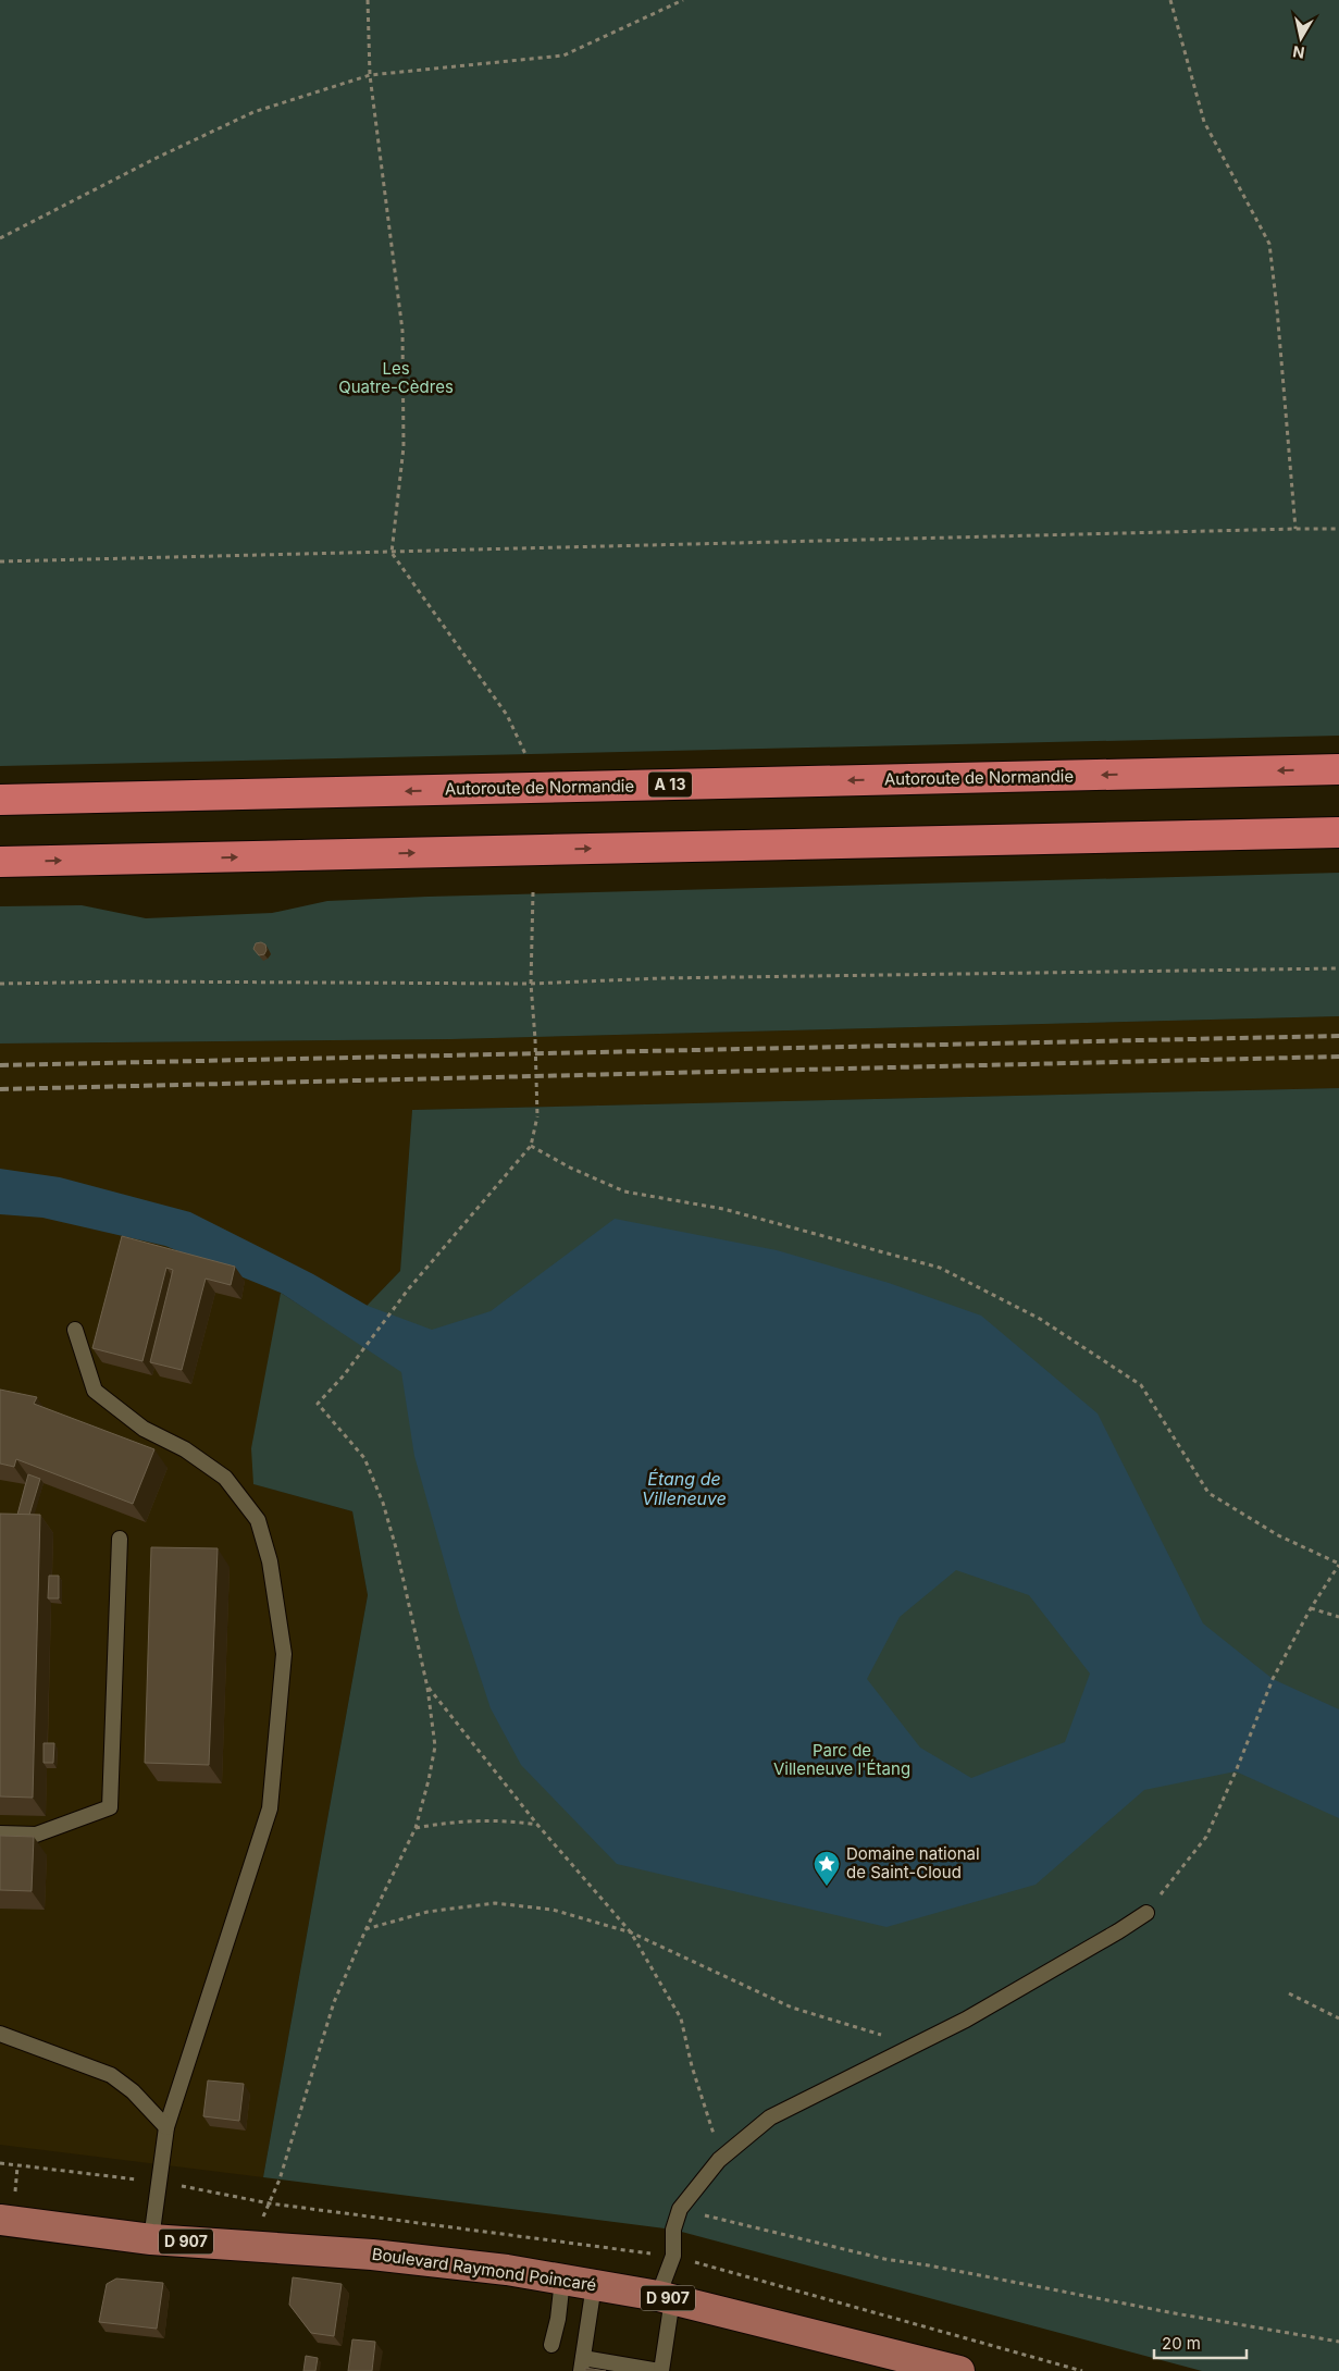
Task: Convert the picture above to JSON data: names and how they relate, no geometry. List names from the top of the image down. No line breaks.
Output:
{"streets":{"highway":["Autoroute de Normandie","A 13"],"main road":["D 907","Boulevard Raymond Poincaré"]},"water":["Étang de Villeneuve"],"parks":["Les Quatre-Cèdres","Parc de Villeneuve l'Étang"],"places":{"place":["Domaine national de Saint-Cloud"]},"scale_bar":"20 m","north":"bottom"}
